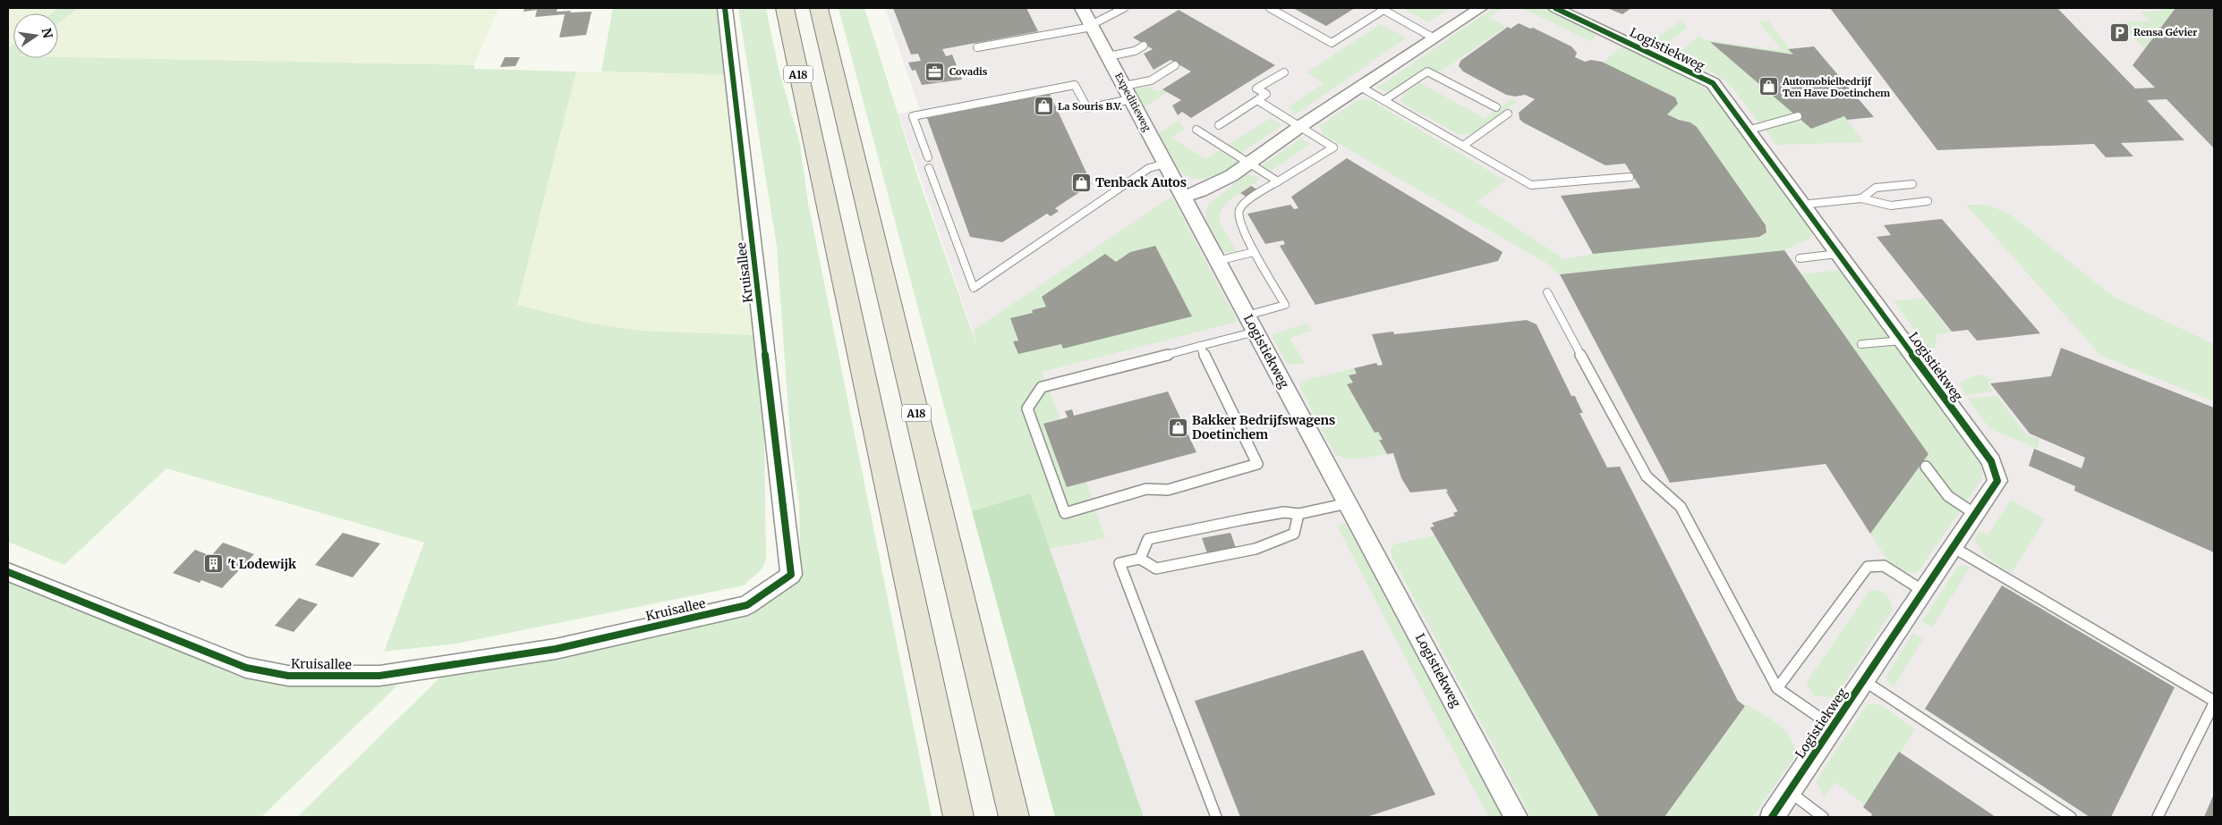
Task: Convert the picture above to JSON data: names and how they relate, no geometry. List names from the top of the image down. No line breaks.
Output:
{"streets":{"highway":["A18"],"street":["Logistiekweg","Expeditieweg","Kruisallee"]},"crossings":[["Logistiekweg","Expeditieweg"]],"places":{"parking":["Rensa Gévier"],"office":["Covadis"],"shop":["Automobielbedrijf Ten Have Doetinchem","La Souris B.V.","Tenback Autos","Bakker Bedrijfswagens Doetinchem"],"building":["'t Lodewijk"]},"north":"right"}
